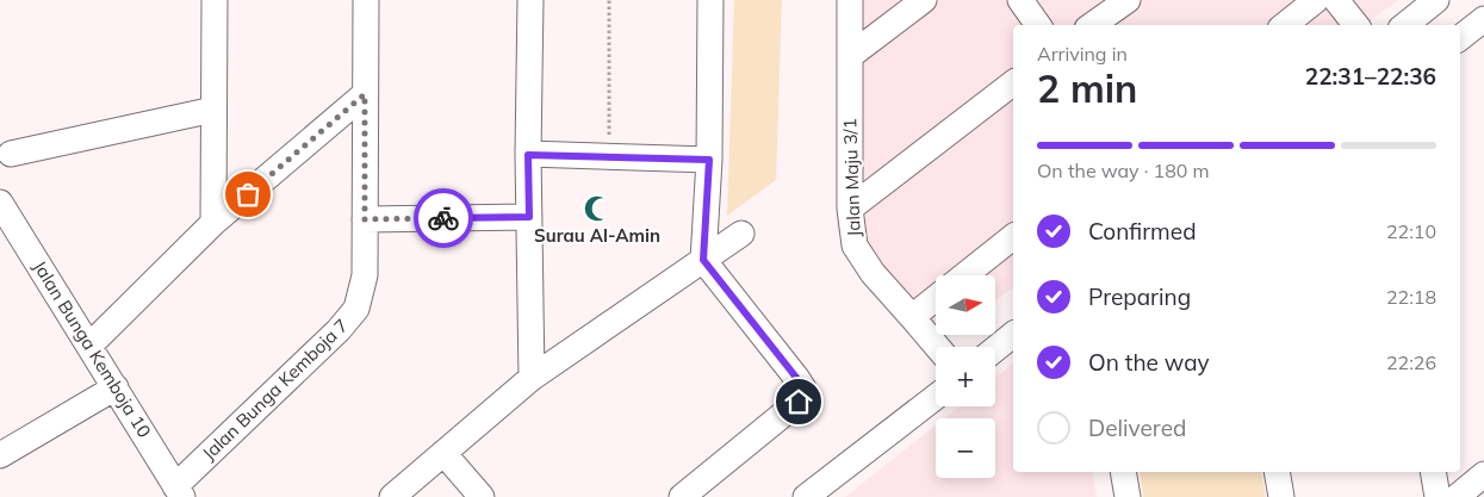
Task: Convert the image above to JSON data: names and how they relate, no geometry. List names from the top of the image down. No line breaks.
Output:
{"streets":{"street":["Jalan Maju 3/1","Jalan Bunga Kemboja 10","Jalan Bunga Kemboja 7"]},"crossings":[["Jalan Bunga Kemboja 10","Jalan Bunga Kemboja 7"]],"places":{"mosque":["Surau Al-Amin"]},"north":"right","page":{"heading":["2 min","Arriving in","22:31–22:36"],"bar":"On the way · 180 m","list":[["Confirmed","22:10"],["Preparing","22:18"],["On the way","22:26"],"Delivered"],"map_buttons":["+","−"]}}
